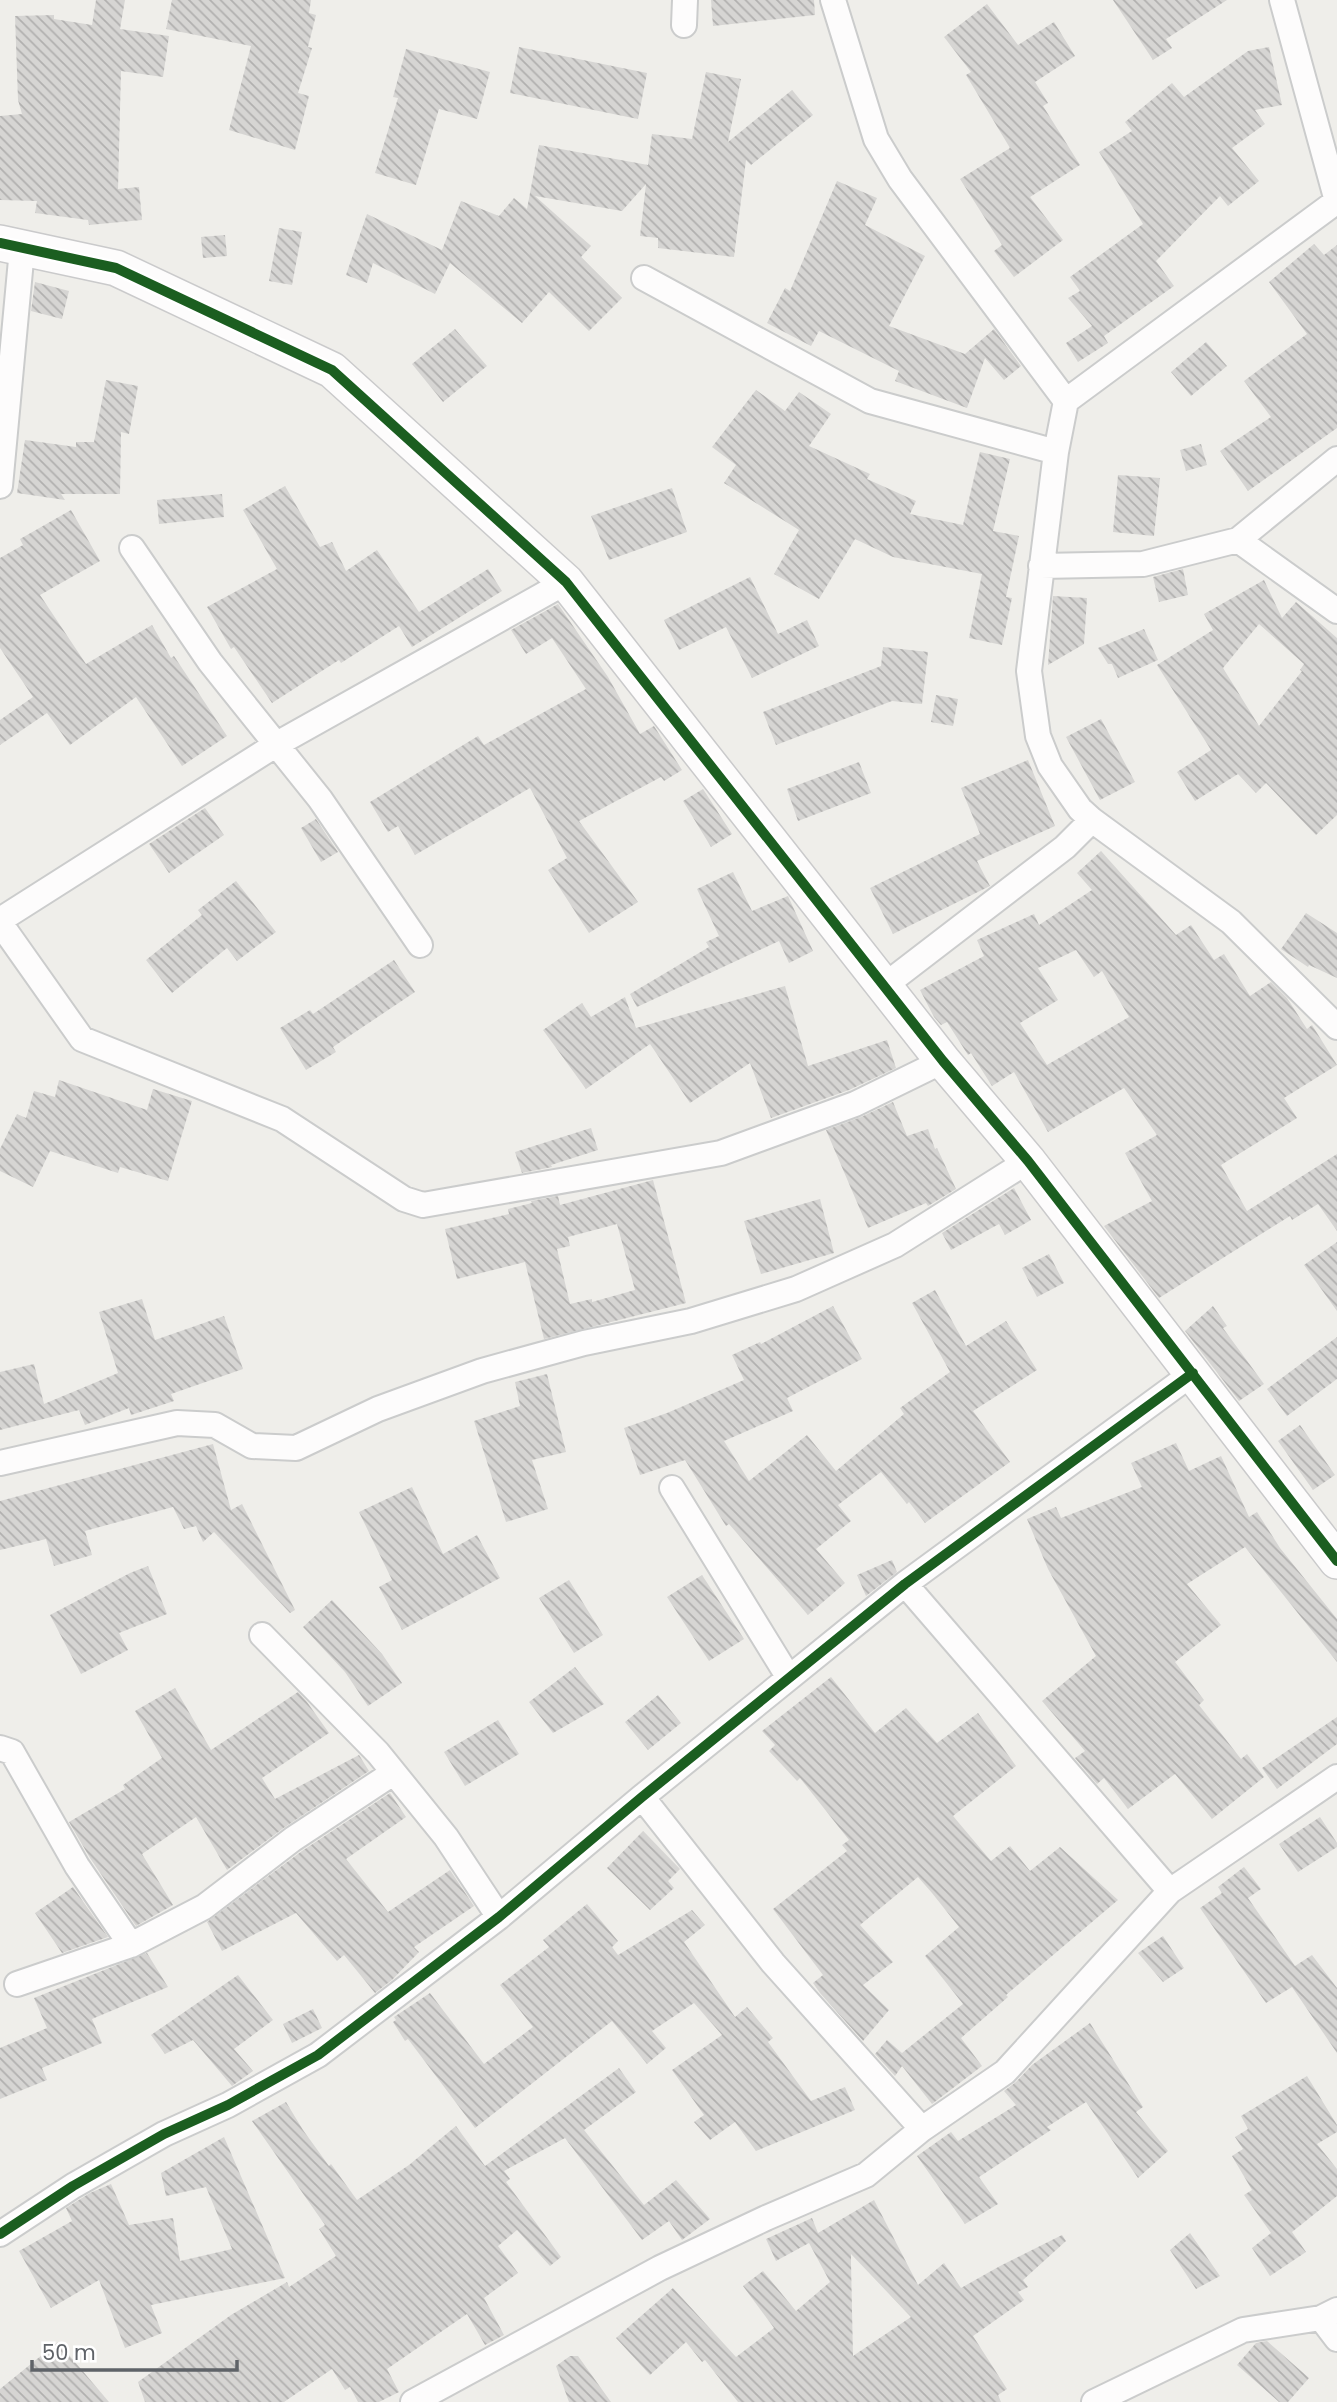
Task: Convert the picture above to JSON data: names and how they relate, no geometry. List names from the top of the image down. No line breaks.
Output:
{"scale_bar":"50 m"}
